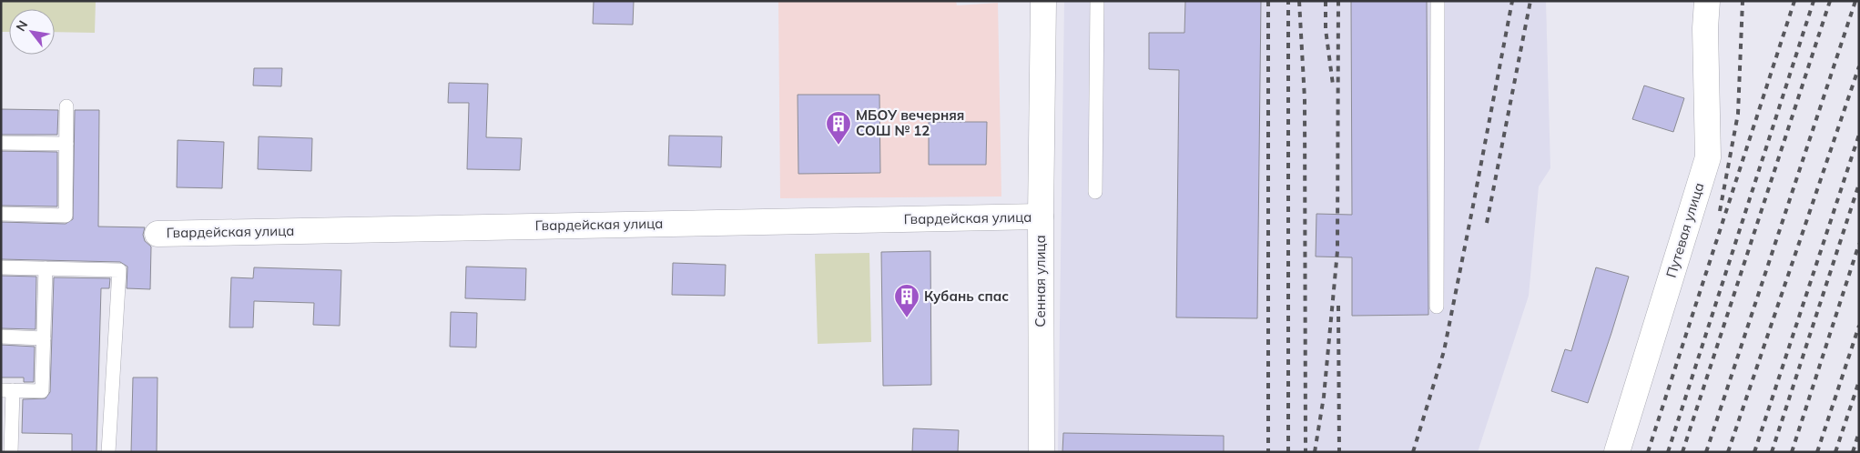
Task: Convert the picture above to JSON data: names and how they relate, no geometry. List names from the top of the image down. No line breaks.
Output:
{"streets":{"street":["Гвардейская улица","Путевая улица","Сенная улица"]},"crossings":[["Гвардейская улица","Сенная улица"]],"places":{"building":["МБОУ вечерняя СОШ № 12","Кубань спас"]},"north":"top left"}
